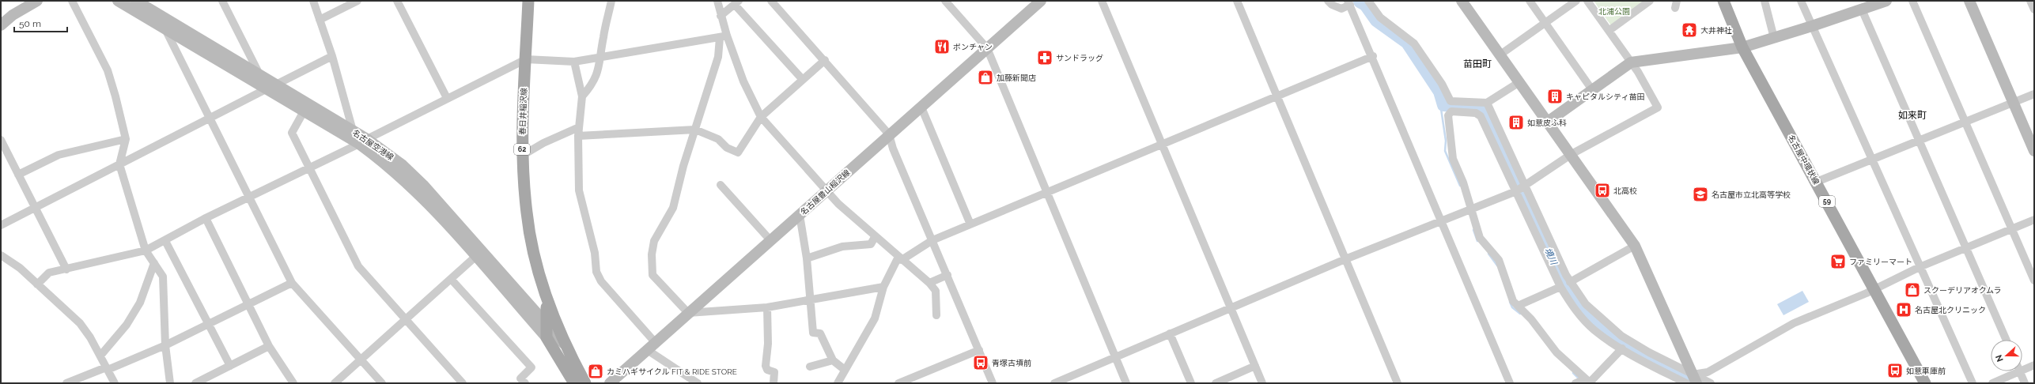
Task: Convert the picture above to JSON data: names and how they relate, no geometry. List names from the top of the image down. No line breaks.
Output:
{"streets":{"main road":["春日井稲沢線","名古屋空港線","62","名古屋中環状線","名古屋豊山稲沢線","59"]},"crossings":[["春日井稲沢線","名古屋空港線"]],"districts":["苗田町","如来町"],"water":["境川"],"parks":["北浦公園"],"places":{"temple":["大井神社"],"restaurant":["ポンチャン"],"pharmacy":["サンドラッグ"],"shop":["加藤新聞店","スクーデリアオクムラ","カミハギサイクル FIT & RIDE STORE"],"building":["キャピタルシティ苗田","如意皮ふ科"],"bus stop":["北高校","青塚古墳前","如意車庫前"],"school or university":["名古屋市立北高等学校"],"supermarket":["ファミリーマート"],"hospital":["名古屋北クリニック"]},"scale_bar":"50 m","north":"left"}
